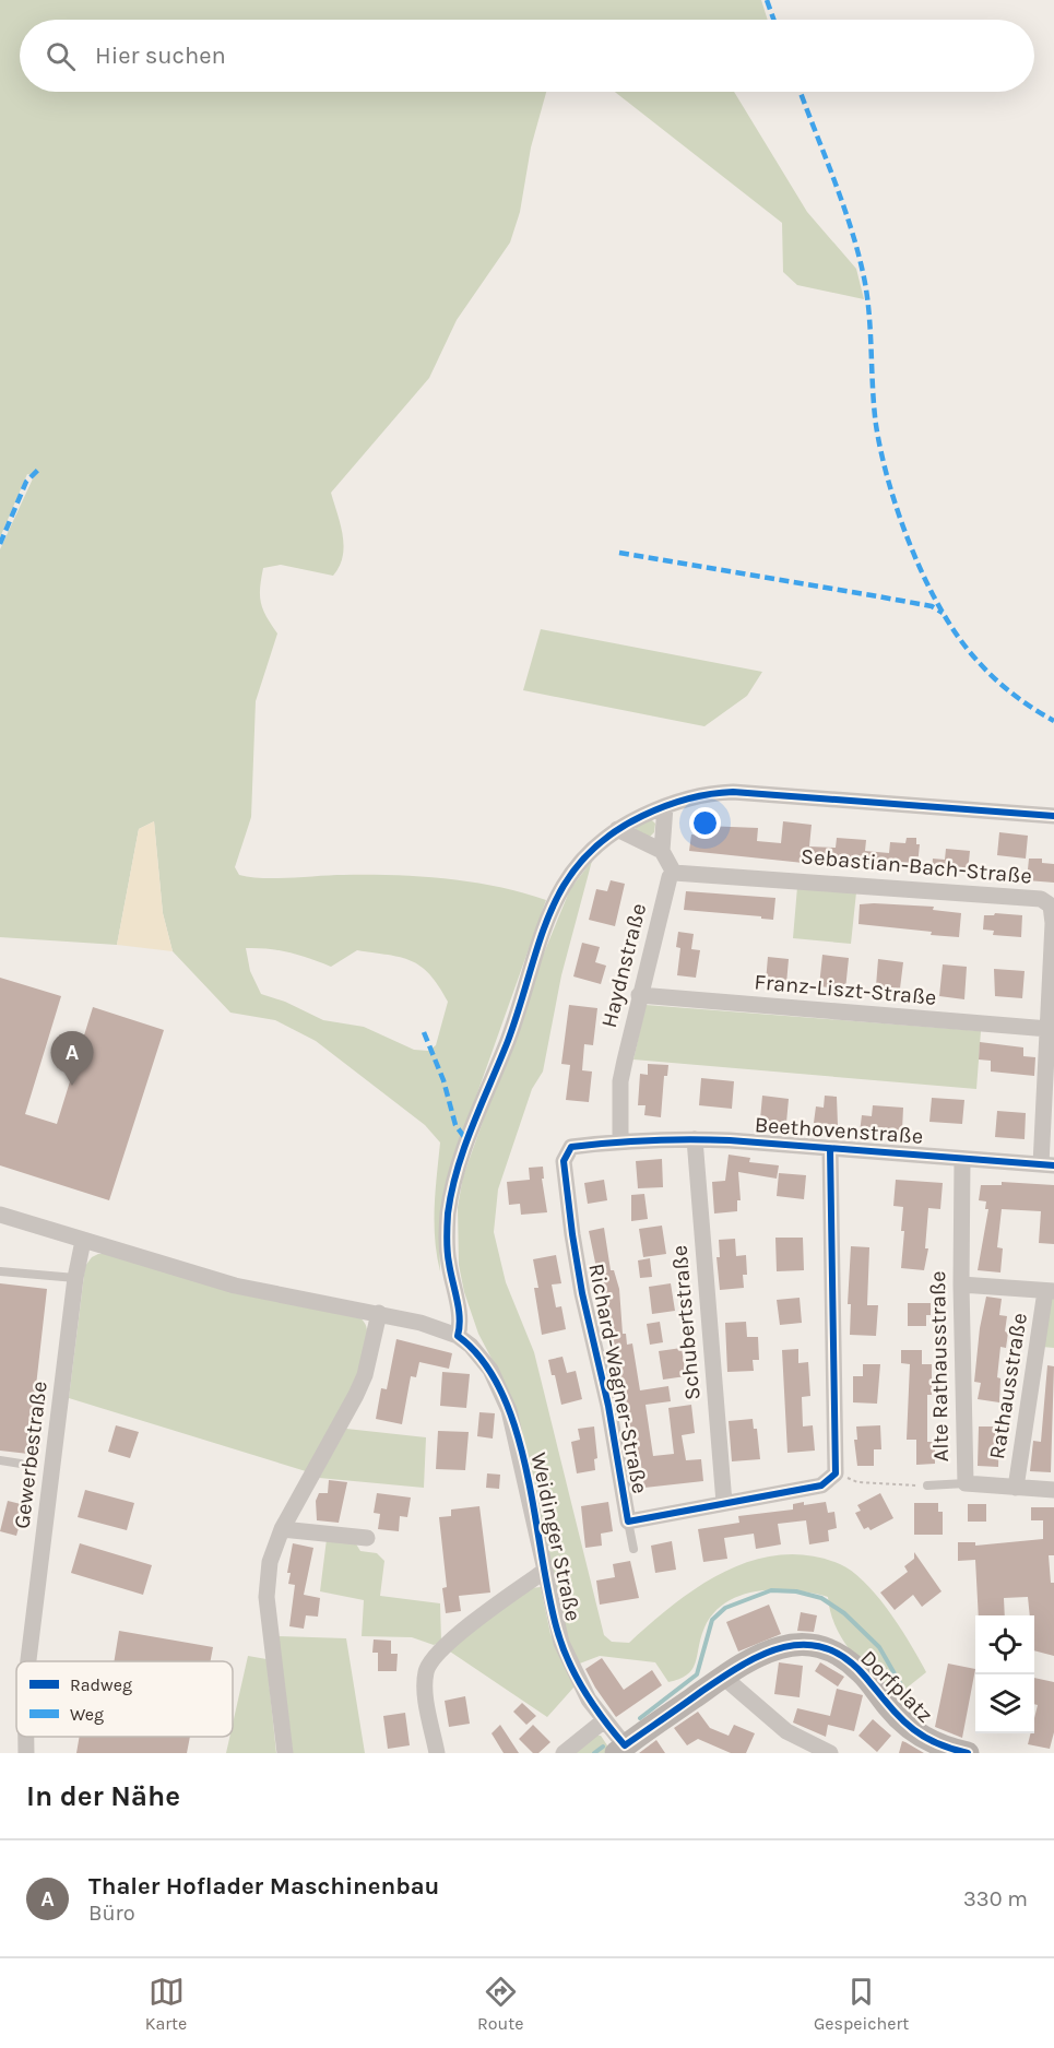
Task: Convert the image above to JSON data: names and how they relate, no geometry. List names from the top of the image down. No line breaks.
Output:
{"streets":{"street":["Sebastian-Bach-Straße","Haydnstraße","Franz-Liszt-Straße","Beethovenstraße","Schubertstraße","Alte Rathausstraße","Richard-Wagner-Straße","Rathausstraße","Gewerbestraße","Weidinger Straße","Dorfplatz"]},"crossings":[["Sebastian-Bach-Straße","Haydnstraße"],["Sebastian-Bach-Straße","Franz-Liszt-Straße"],["Sebastian-Bach-Straße","Beethovenstraße"],["Haydnstraße","Franz-Liszt-Straße"],["Haydnstraße","Beethovenstraße"],["Haydnstraße","Richard-Wagner-Straße"],["Beethovenstraße","Schubertstraße"],["Beethovenstraße","Alte Rathausstraße"],["Beethovenstraße","Richard-Wagner-Straße"],["Schubertstraße","Richard-Wagner-Straße"],["Alte Rathausstraße","Rathausstraße"],["Gewerbestraße","Weidinger Straße"],["Weidinger Straße","Dorfplatz"]],"legend":["Radweg","Weg"],"page":{"search":"Hier suchen","pins":"A","heading":"In der Nähe","list":[{"mark":"A","name":"Thaler Hoflader Maschinenbau","note":"Büro","value":"330 m"}],"nav":["Karte","Route","Gespeichert"]}}
